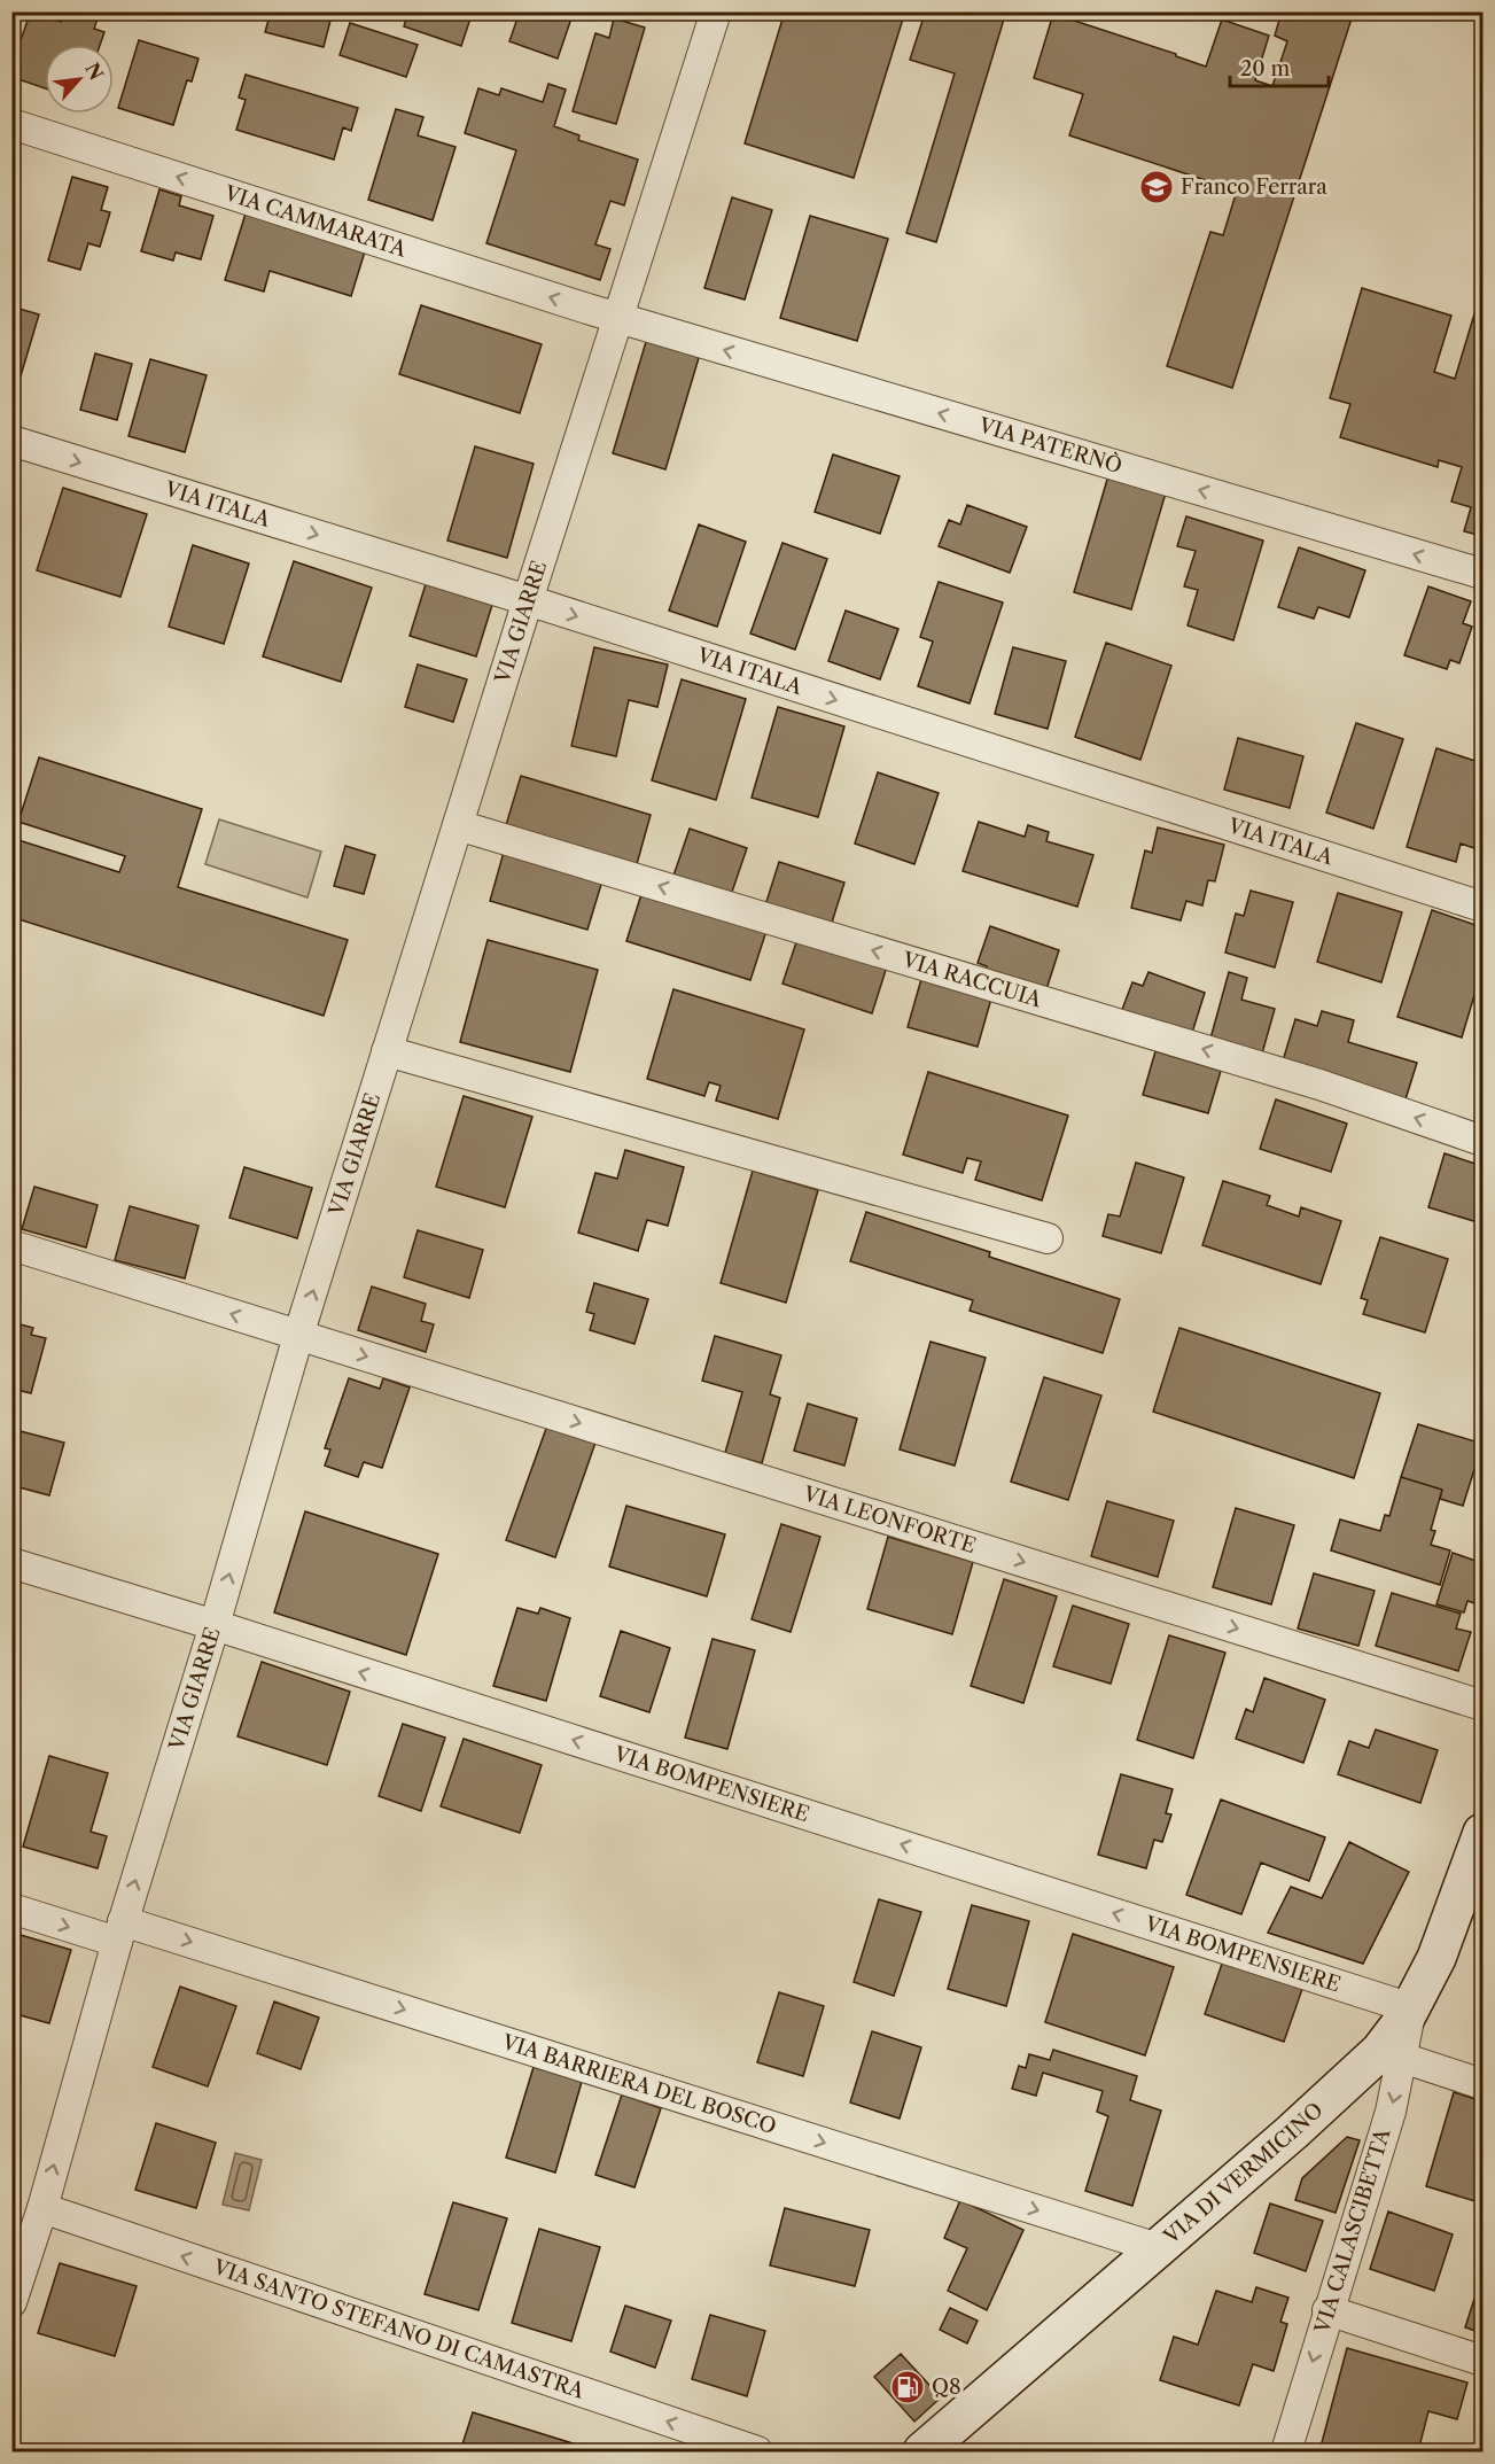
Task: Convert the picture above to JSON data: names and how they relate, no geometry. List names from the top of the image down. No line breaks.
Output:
{"streets":{"main road":["VIA DI VERMICINO"],"street":["VIA CAMMARATA","VIA PATERNÒ","VIA ITALA","VIA GIARRE","VIA RACCUIA","VIA LEONFORTE","VIA BOMPENSIERE","VIA BARRIERA DEL BOSCO","VIA CALASCIBETTA","VIA SANTO STEFANO DI CAMASTRA"]},"crossings":[["VIA CAMMARATA","VIA PATERNÒ"],["VIA CAMMARATA","VIA GIARRE"],["VIA PATERNÒ","VIA GIARRE"],["VIA ITALA","VIA GIARRE"],["VIA GIARRE","VIA RACCUIA"],["VIA GIARRE","VIA LEONFORTE"],["VIA GIARRE","VIA BOMPENSIERE"],["VIA GIARRE","VIA BARRIERA DEL BOSCO"],["VIA GIARRE","VIA SANTO STEFANO DI CAMASTRA"],["VIA BOMPENSIERE","VIA DI VERMICINO"],["VIA BARRIERA DEL BOSCO","VIA DI VERMICINO"],["VIA DI VERMICINO","VIA CALASCIBETTA"]],"one_way":["VIA CAMMARATA","VIA PATERNÒ","VIA ITALA","VIA GIARRE","VIA BOMPENSIERE","VIA BARRIERA DEL BOSCO","VIA CALASCIBETTA","VIA SANTO STEFANO DI CAMASTRA"],"places":{"school or university":["Franco Ferrara"],"fuel station":["Q8"]},"scale_bar":"20 m","north":"top right"}
